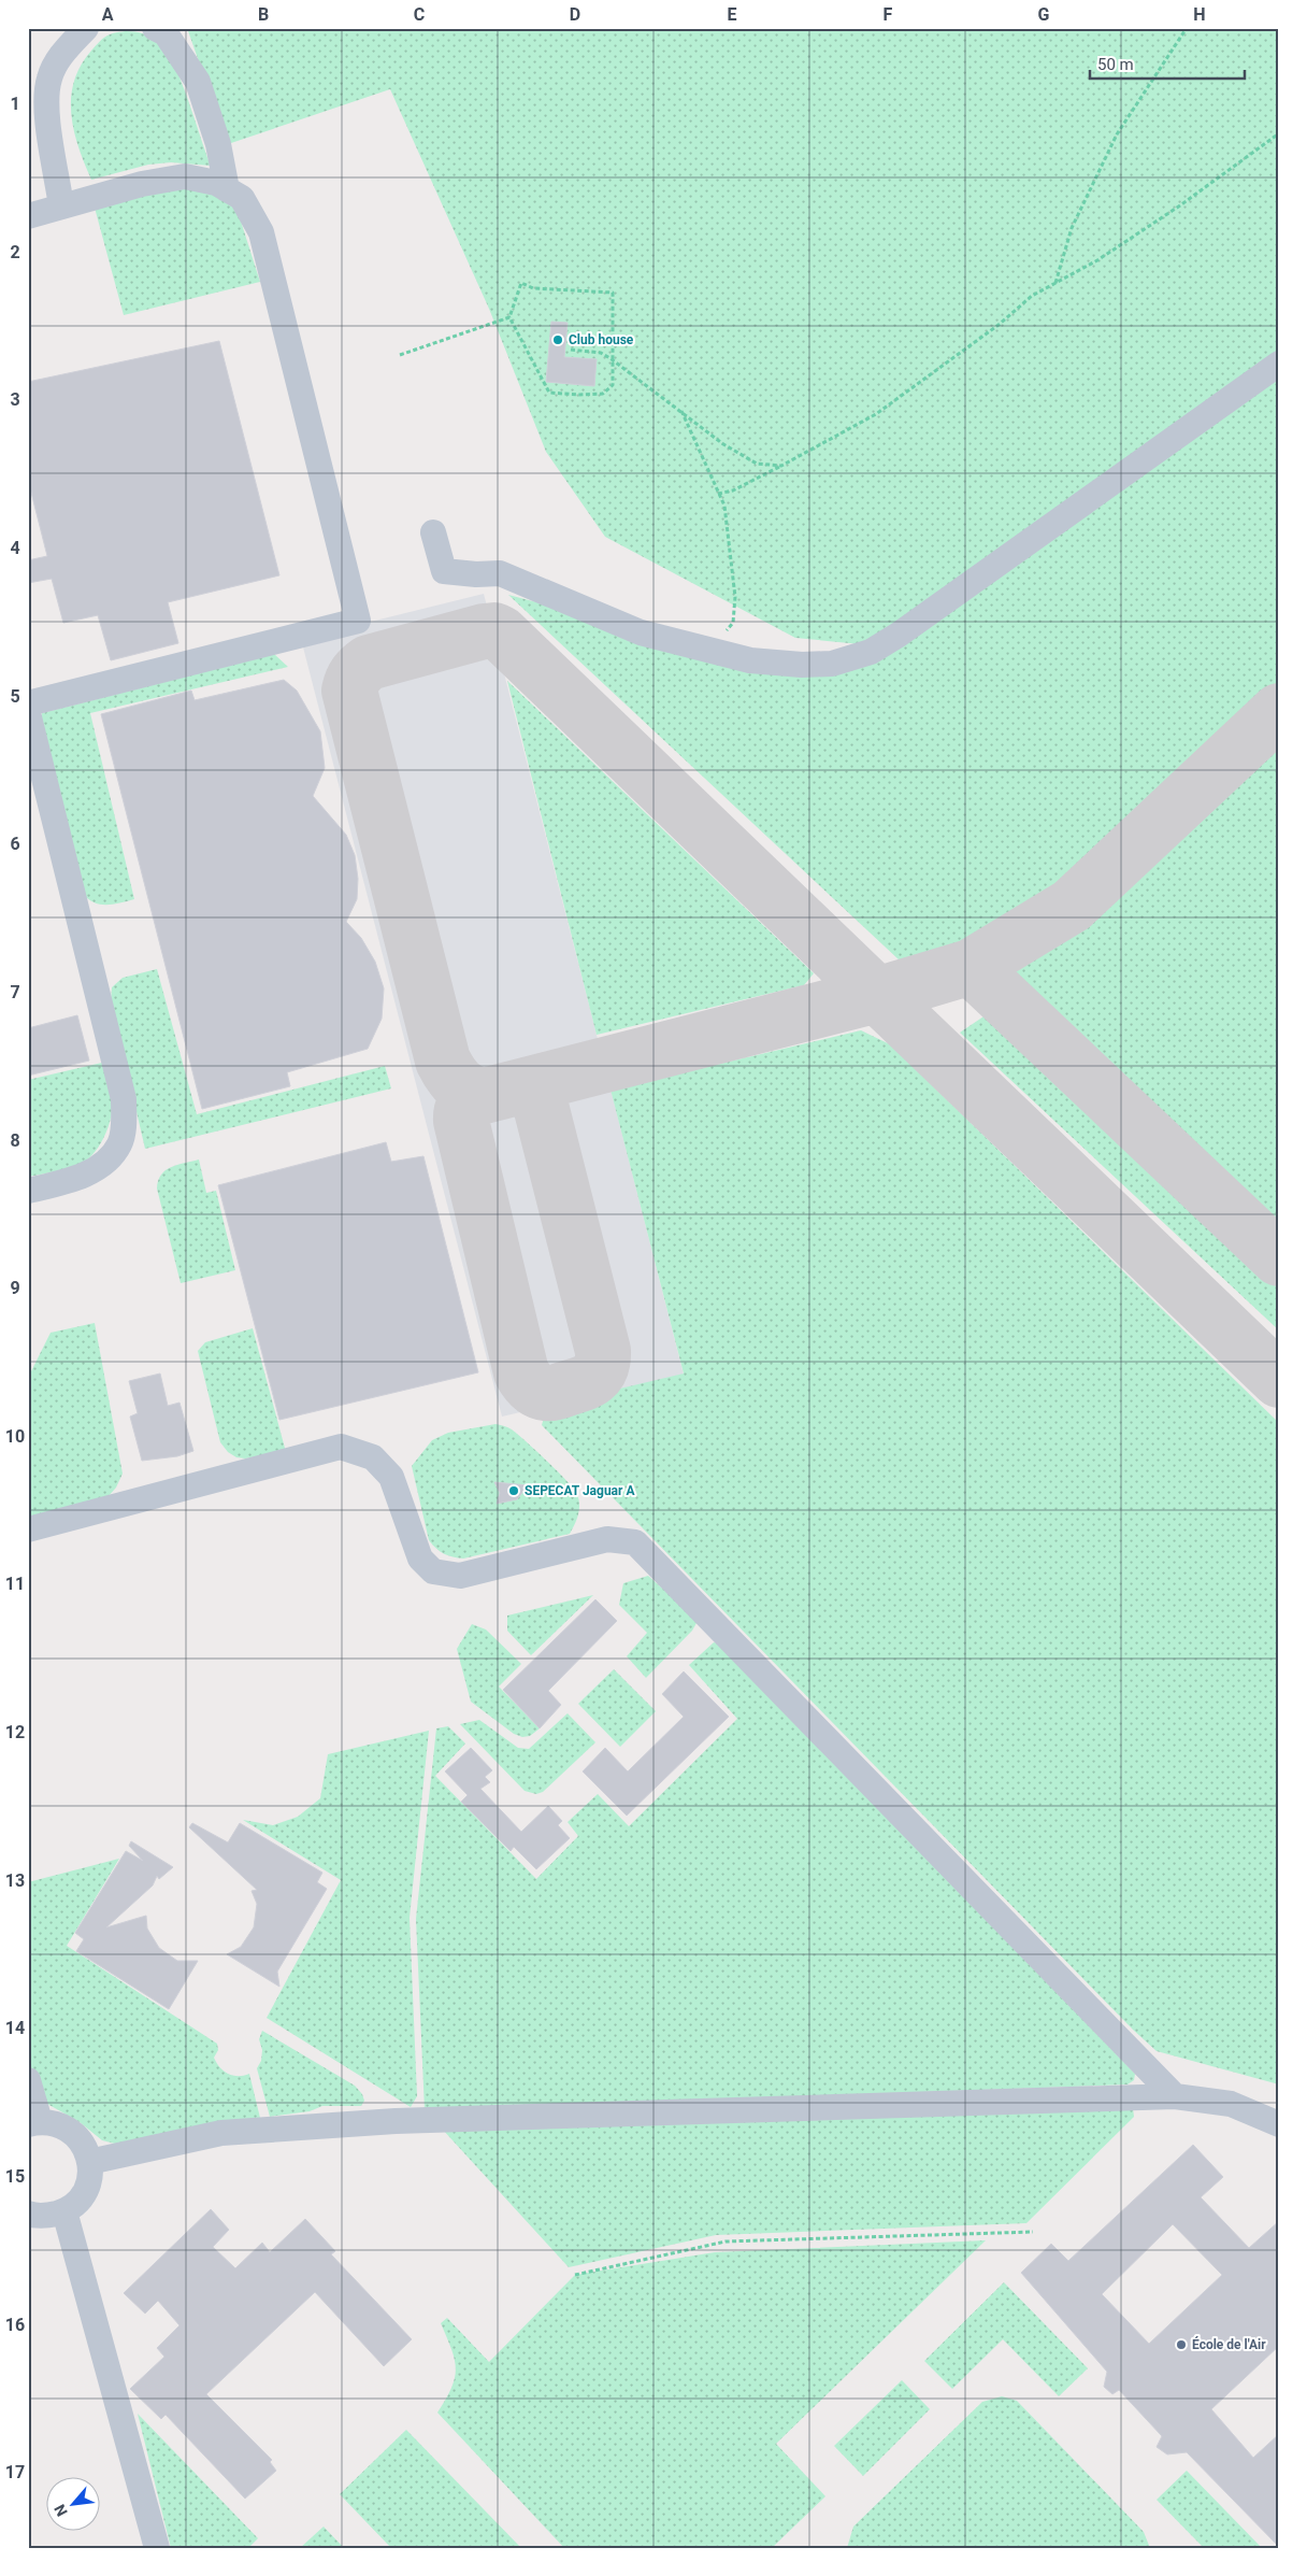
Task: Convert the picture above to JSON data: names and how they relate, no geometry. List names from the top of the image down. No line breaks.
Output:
{"places":["Club house","SEPECAT Jaguar A","École de l'Air"],"scale_bar":"50 m","north":"bottom left","grid":{"columns":["A","B","C","D","E","F","G","H"],"rows":["1","2","3","4","5","6","7","8","9","10","11","12","13","14","15","16","17"]}}
